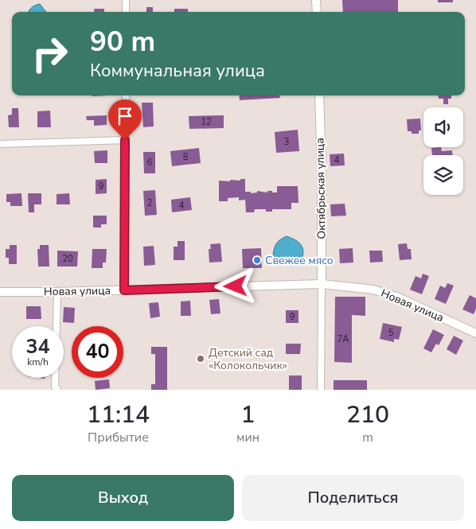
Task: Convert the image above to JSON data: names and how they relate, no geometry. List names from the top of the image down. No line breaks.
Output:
{"streets":{"street":["Октябрьская улица","Новая улица"]},"crossings":[["Октябрьская улица","Новая улица"]],"places":["Свежее мясо","Детский сад «Колокольчик»"],"house_numbers":["12","3","8","4","6","9","2","4","20","9","5","7А"],"page":{"turn":["90 m","Коммунальная улица"],"speed":"34 km/h","limit":"40","eta":["11:14","Прибытие","1","мин","210","m"],"buttons":["Выход","Поделиться"]}}
